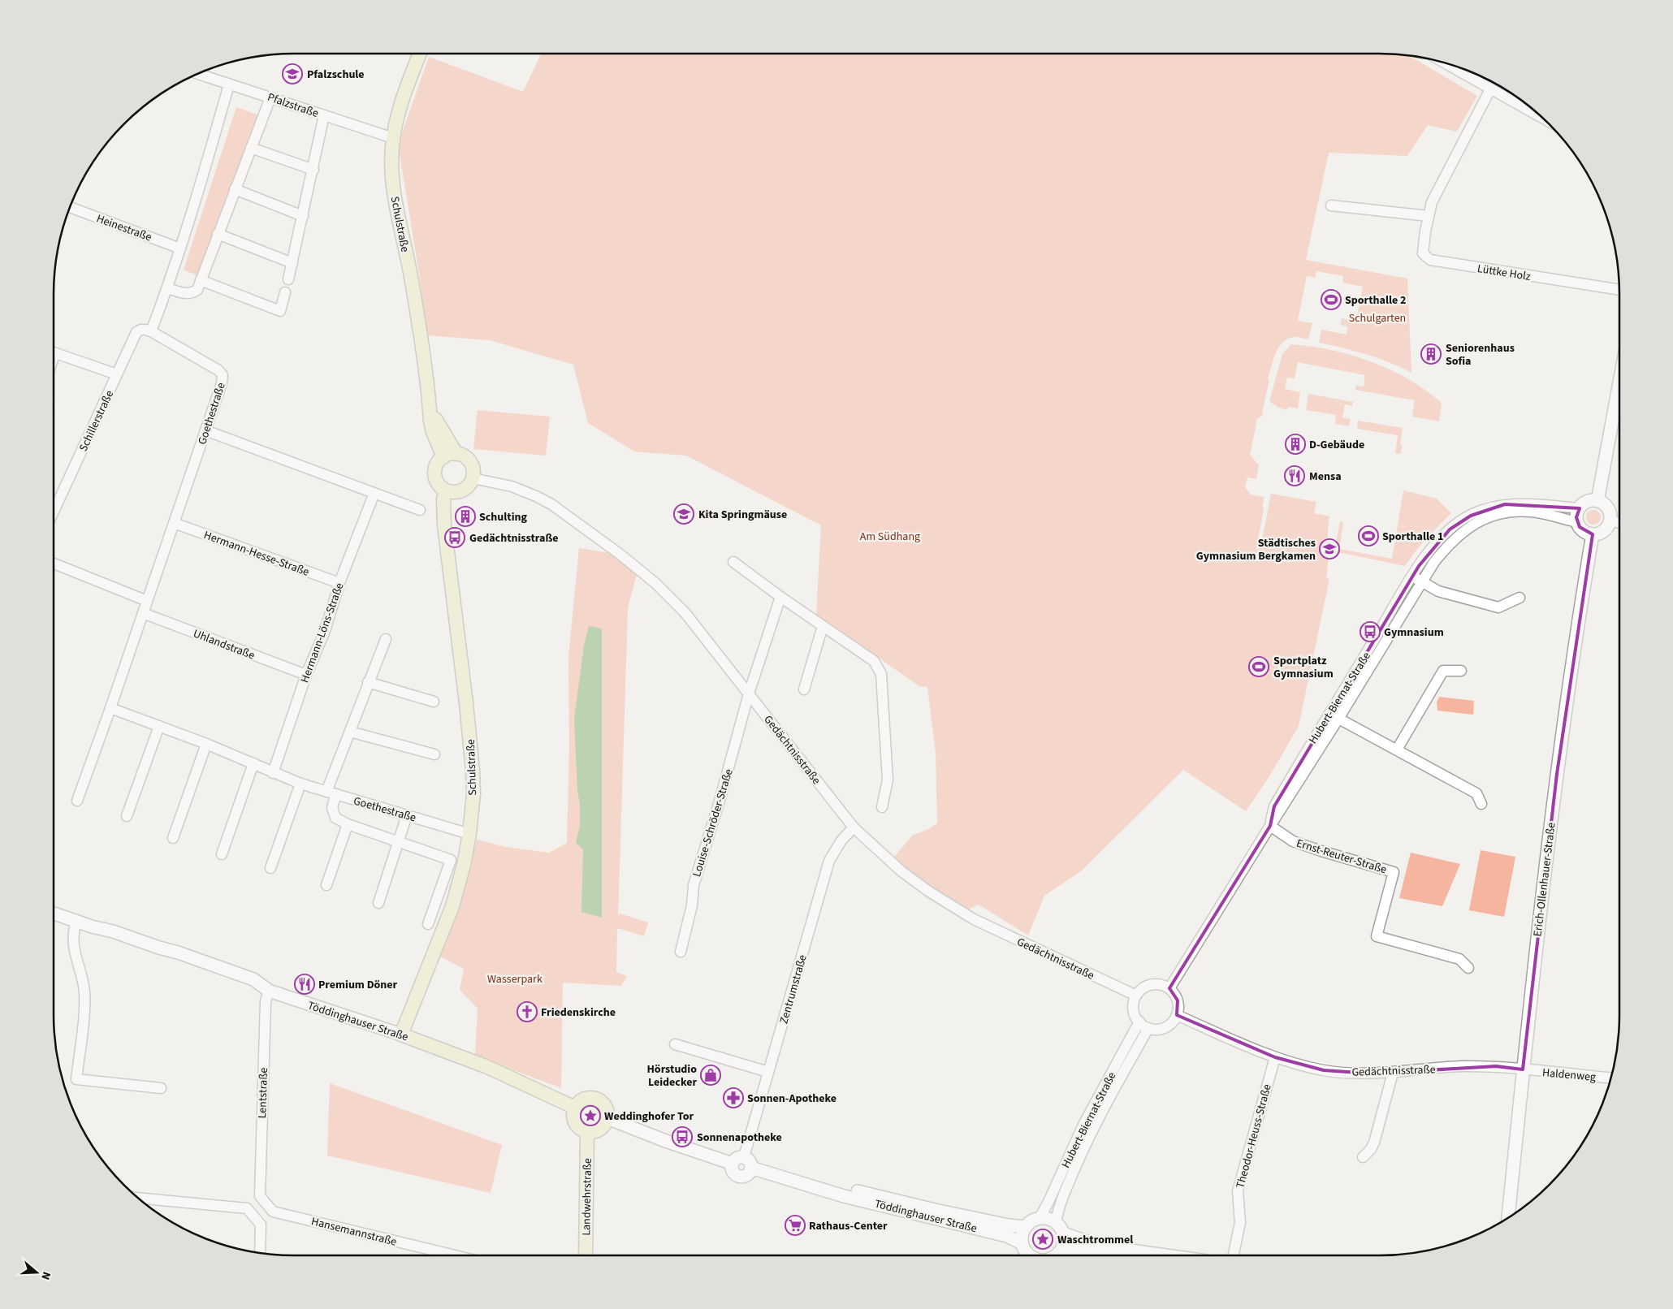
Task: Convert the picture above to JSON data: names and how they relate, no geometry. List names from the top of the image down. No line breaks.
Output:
{"streets":{"main road":["Schulstraße","Töddinghauser Straße","Landwehrstraße"],"street":["Pfalzstraße","Heinestraße","Lüttke Holz","Goethestraße","Schillerstraße","Hermann-Hesse-Straße","Hermann-Löns-Straße","Uhlandstraße","Hubert-Biernat-Straße","Gedächtnisstraße","Louise-Schröder-Straße","Ernst-Reuter-Straße","Erich-Ollenhauer-Straße","Zentrumstraße","Haldenweg","Lentstraße","Theodor-Heuss-Straße","Hansemannstraße"]},"crossings":[["Pfalzstraße","Schulstraße"],["Schulstraße","Goethestraße"],["Schulstraße","Gedächtnisstraße"],["Schulstraße","Töddinghauser Straße"],["Goethestraße","Schillerstraße"],["Goethestraße","Hermann-Hesse-Straße"],["Goethestraße","Hermann-Löns-Straße"],["Goethestraße","Uhlandstraße"],["Hermann-Hesse-Straße","Hermann-Löns-Straße"],["Hermann-Löns-Straße","Uhlandstraße"],["Hubert-Biernat-Straße","Gedächtnisstraße"],["Hubert-Biernat-Straße","Ernst-Reuter-Straße"],["Hubert-Biernat-Straße","Erich-Ollenhauer-Straße"],["Gedächtnisstraße","Louise-Schröder-Straße"],["Gedächtnisstraße","Erich-Ollenhauer-Straße"],["Gedächtnisstraße","Zentrumstraße"],["Gedächtnisstraße","Haldenweg"],["Gedächtnisstraße","Theodor-Heuss-Straße"],["Erich-Ollenhauer-Straße","Haldenweg"],["Zentrumstraße","Töddinghauser Straße"],["Töddinghauser Straße","Lentstraße"],["Töddinghauser Straße","Landwehrstraße"],["Lentstraße","Hansemannstraße"]],"parks":["Schulgarten","Am Südhang","Wasserpark"],"places":{"school or university":["Pfalzschule","Kita Springmäuse","Städtisches Gymnasium Bergkamen"],"sports":["Sporthalle 2","Sporthalle 1","Sportplatz Gymnasium"],"building":["Seniorenhaus Sofia","D-Gebäude","Schulting"],"restaurant":["Mensa","Premium Döner"],"bus stop":["Gedächtnisstraße","Gymnasium","Sonnenapotheke"],"church":["Friedenskirche"],"shop":["Hörstudio Leidecker"],"pharmacy":["Sonnen-Apotheke"],"place":["Weddinghofer Tor","Waschtrommel"],"supermarket":["Rathaus-Center"]},"north":"right"}
